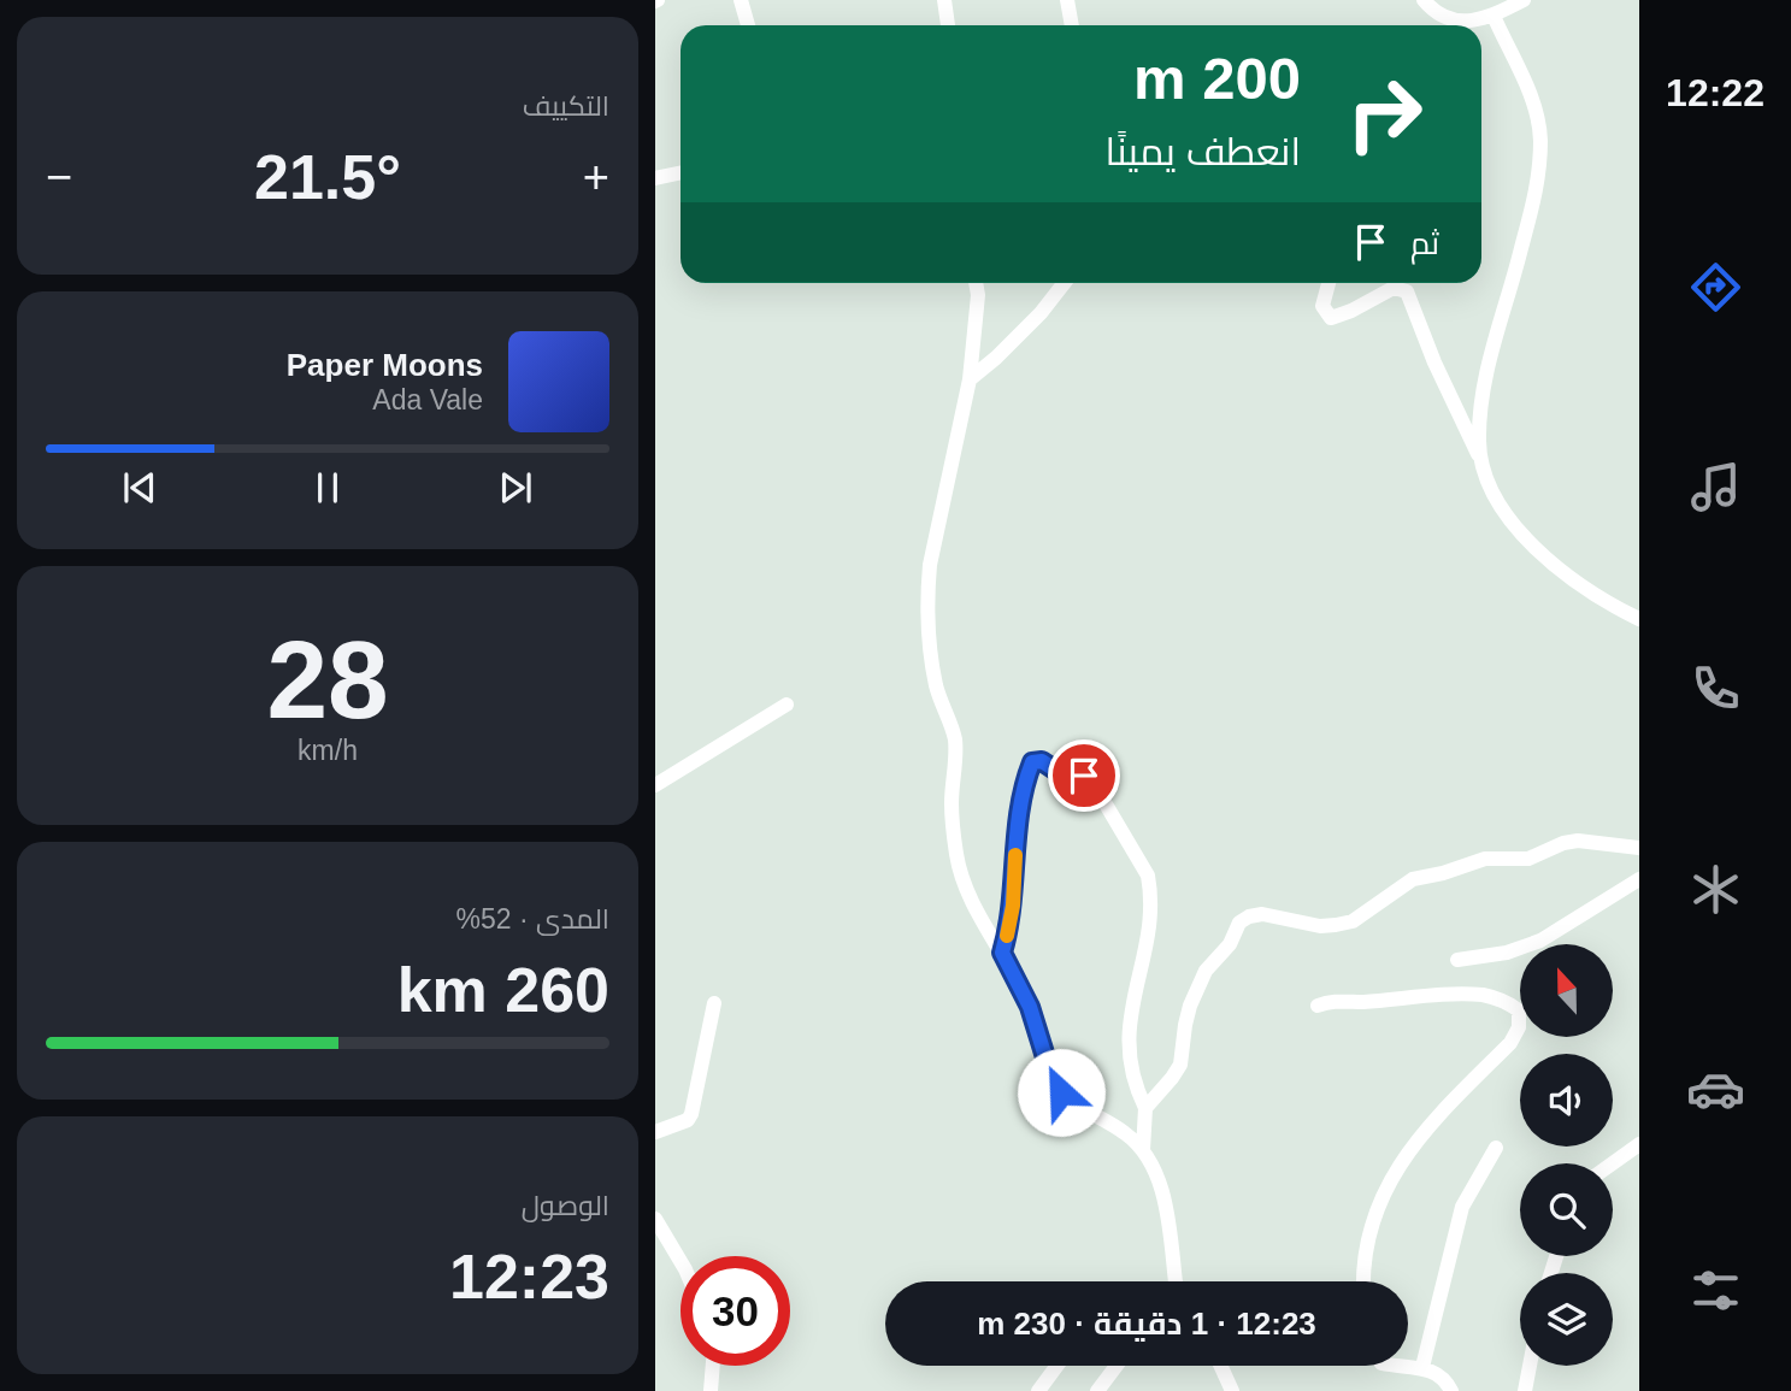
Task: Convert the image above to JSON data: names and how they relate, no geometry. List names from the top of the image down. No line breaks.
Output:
{"north":"top","page":{"tabs":"12:22","tile":["التكييف",["28","km/h"],["المدى · 52%","260 km"],["الوصول","12:23"]],"turn":["200 m","انعطف يمينًا"],"heat":["−","21.5°","+"],"then":"ثم","song":["Paper Moons","Ada Vale"],"limit":"30","trip":"12:23 · 1 دقيقة · 230 m"}}
